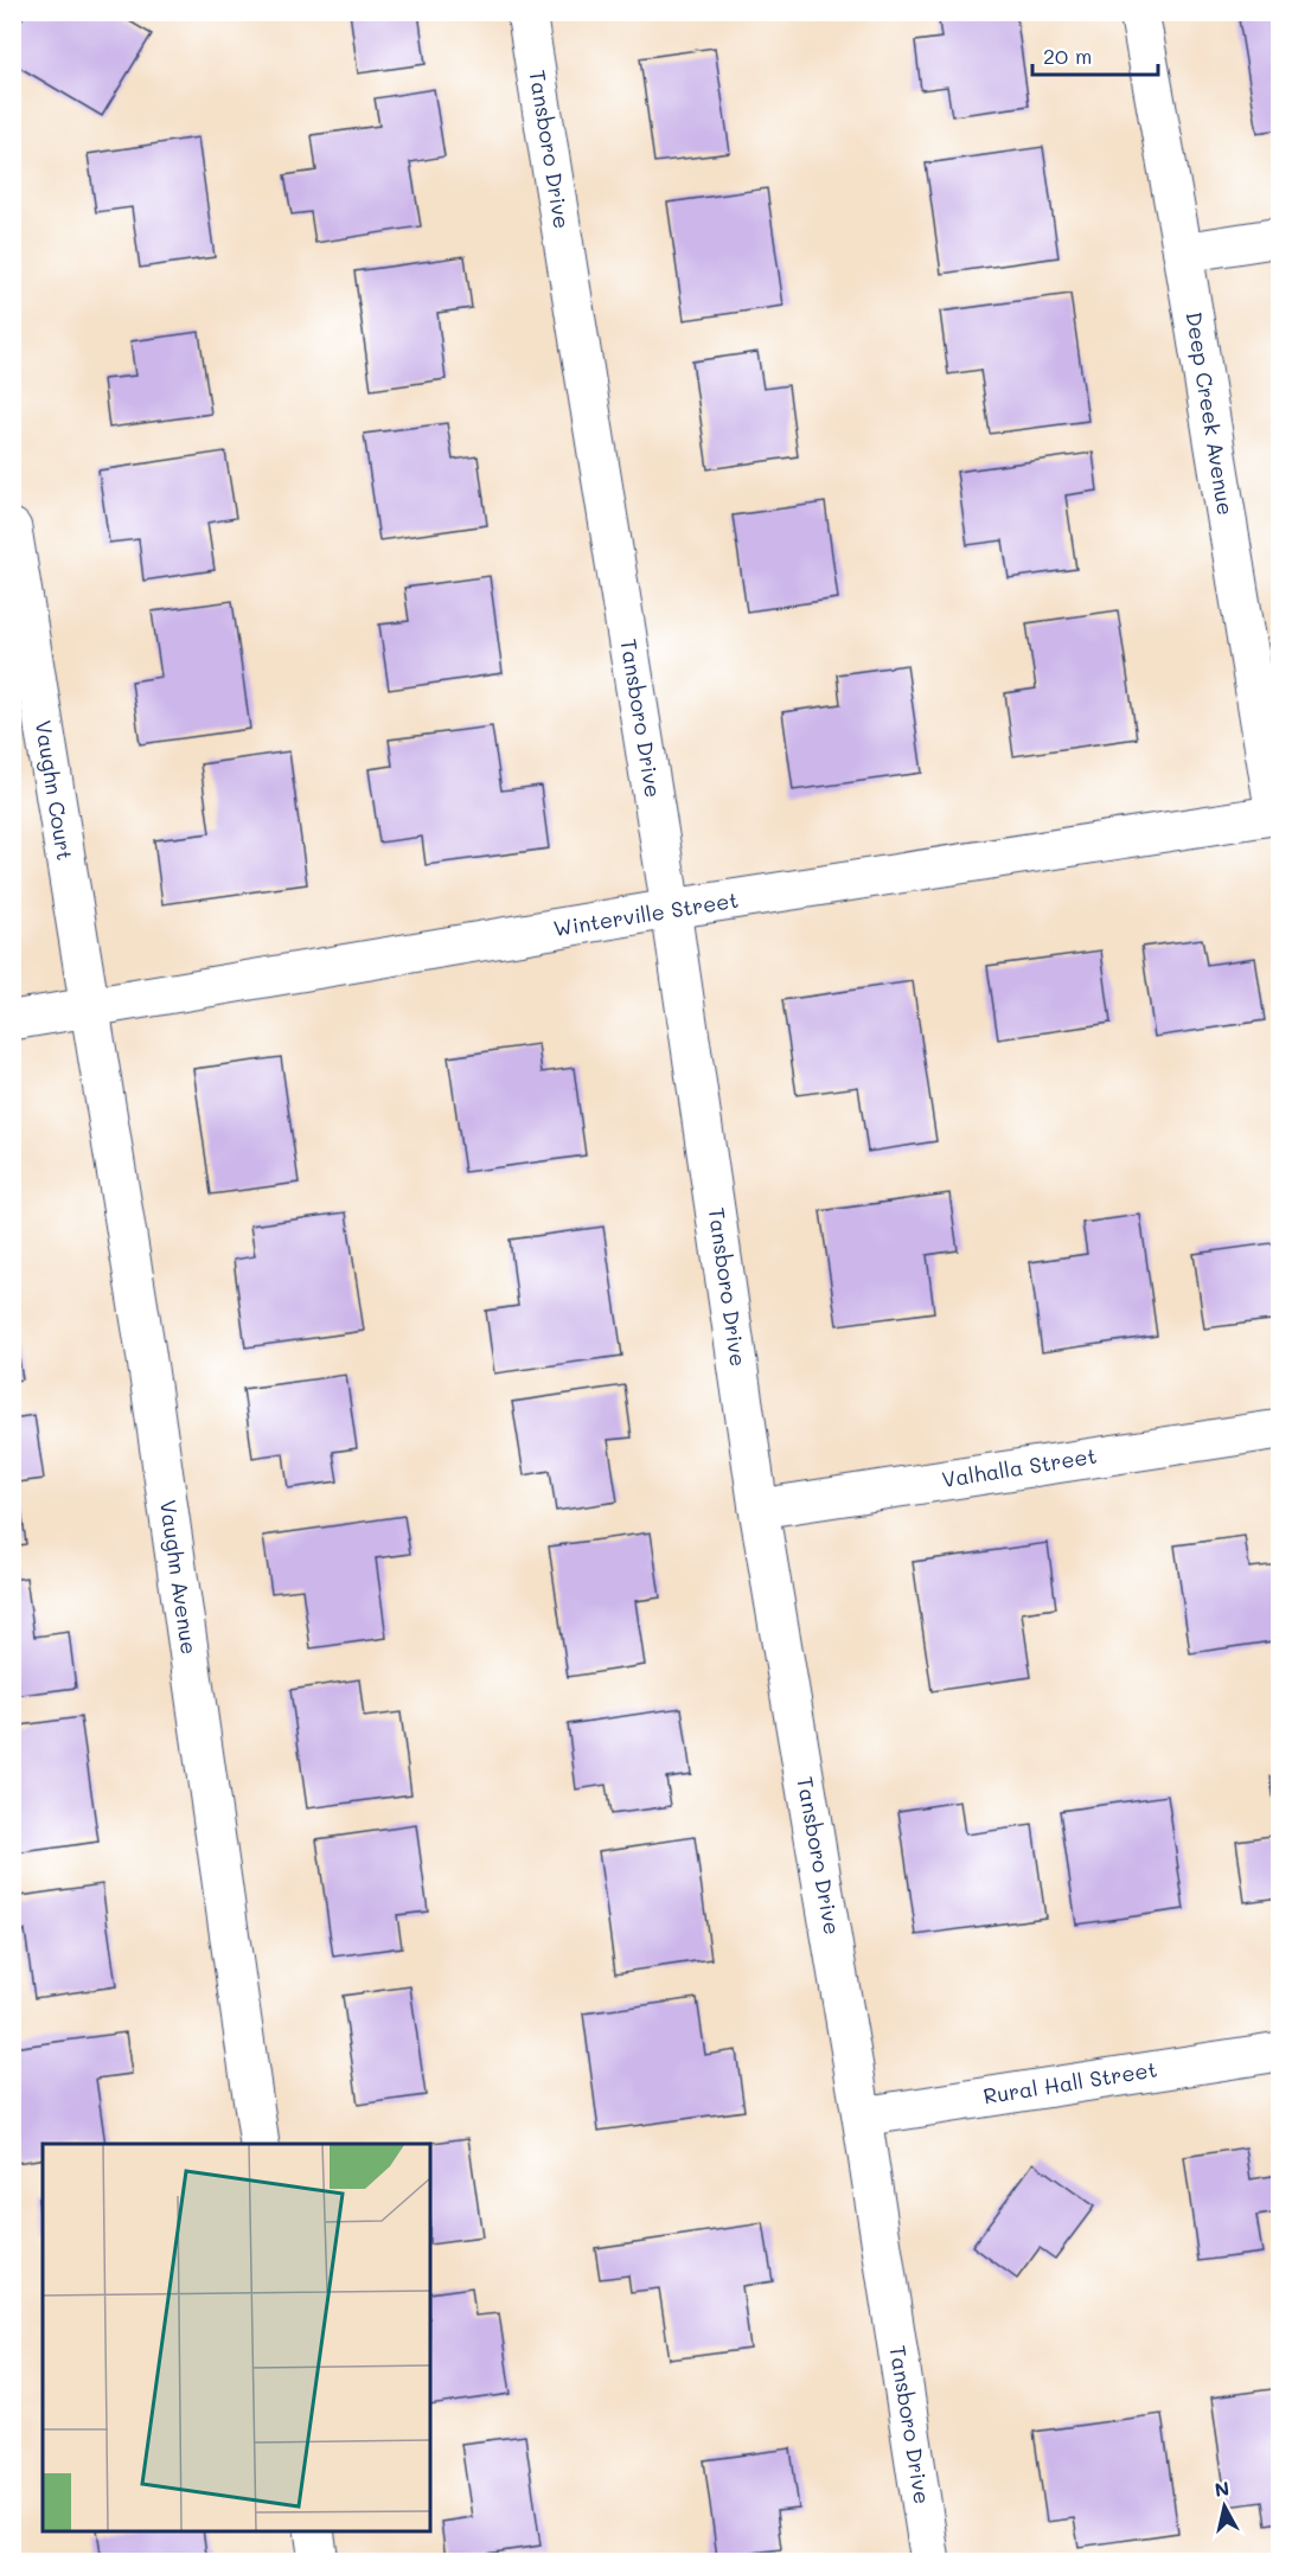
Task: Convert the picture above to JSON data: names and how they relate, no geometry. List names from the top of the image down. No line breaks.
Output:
{"streets":{"street":["Tansboro Drive","Deep Creek Avenue","Vaughn Court","Winterville Street","Valhalla Street","Vaughn Avenue","Rural Hall Street"]},"crossings":[["Tansboro Drive","Winterville Street"],["Tansboro Drive","Valhalla Street"],["Tansboro Drive","Rural Hall Street"],["Deep Creek Avenue","Winterville Street"],["Vaughn Court","Winterville Street"],["Vaughn Court","Vaughn Avenue"],["Winterville Street","Vaughn Avenue"]],"scale_bar":"20 m","north":"top"}
